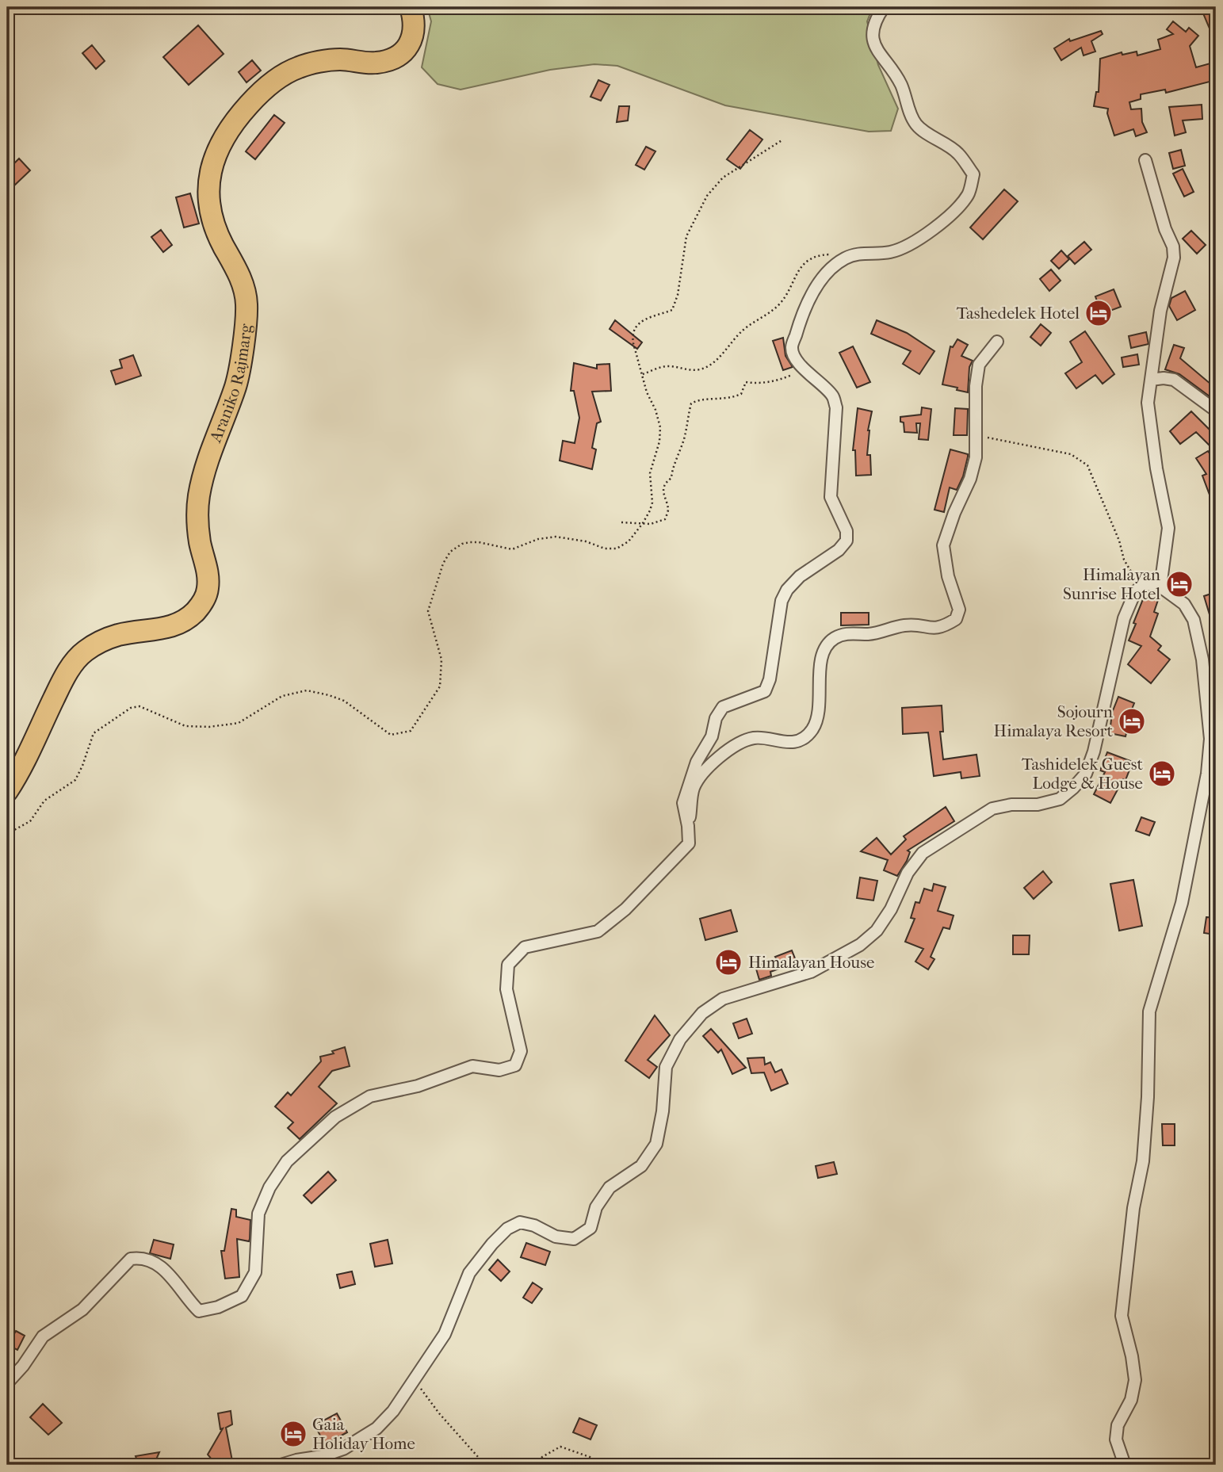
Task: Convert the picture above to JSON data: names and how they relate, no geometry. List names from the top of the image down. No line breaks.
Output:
{"streets":{"highway":["Araniko Rajmarg"]},"places":{"hotel":["Tashedelek Hotel","Himalayan Sunrise Hotel","Sojourn Himalaya Resort","Tashidelek Guest Lodge & House","Himalayan House","Gaia Holiday Home"]}}
